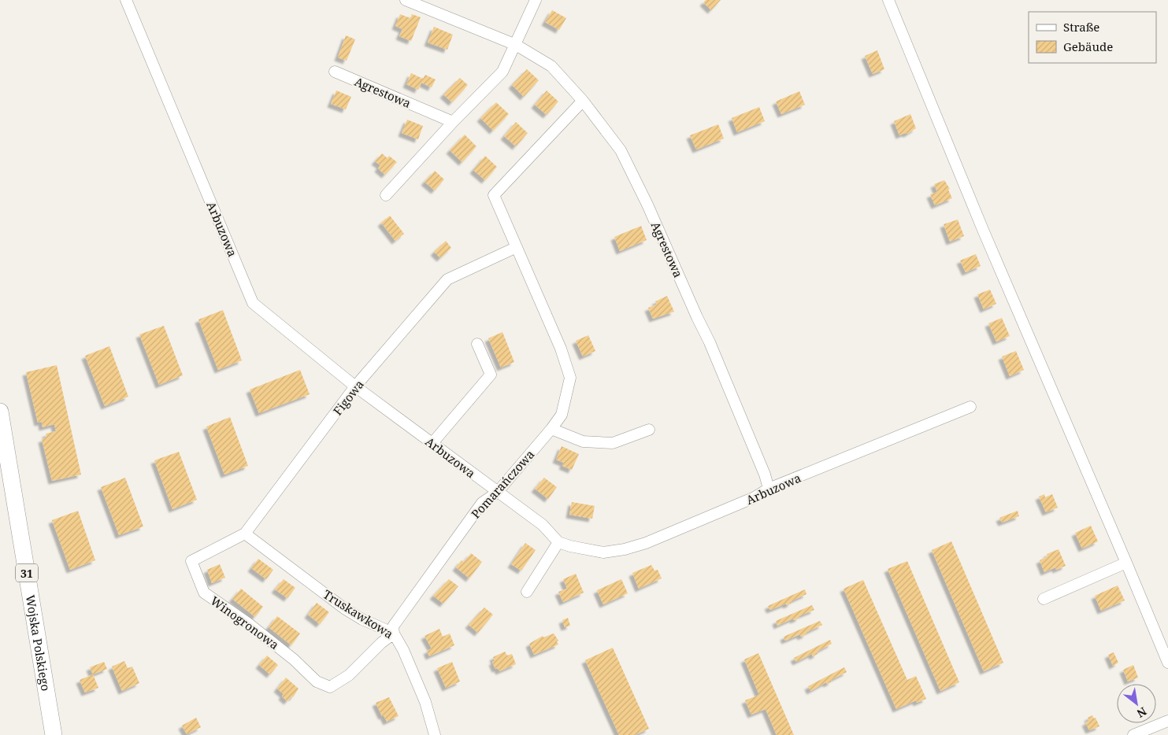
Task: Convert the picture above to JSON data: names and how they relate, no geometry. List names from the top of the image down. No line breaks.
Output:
{"streets":{"main road":["31","Wojska Polskiego"],"street":["Agrestowa","Arbuzowa","Figowa","Pomarańczowa","Truskawkowa","Winogronowa"]},"crossings":[["Agrestowa","Arbuzowa"],["Agrestowa","Pomarańczowa"],["Arbuzowa","Figowa"],["Arbuzowa","Pomarańczowa"],["Figowa","Pomarańczowa"],["Figowa","Truskawkowa"],["Figowa","Winogronowa"],["Pomarańczowa","Truskawkowa"],["Pomarańczowa","Winogronowa"],["Truskawkowa","Winogronowa"]],"legend":["Straße","Gebäude"],"north":"bottom right"}
